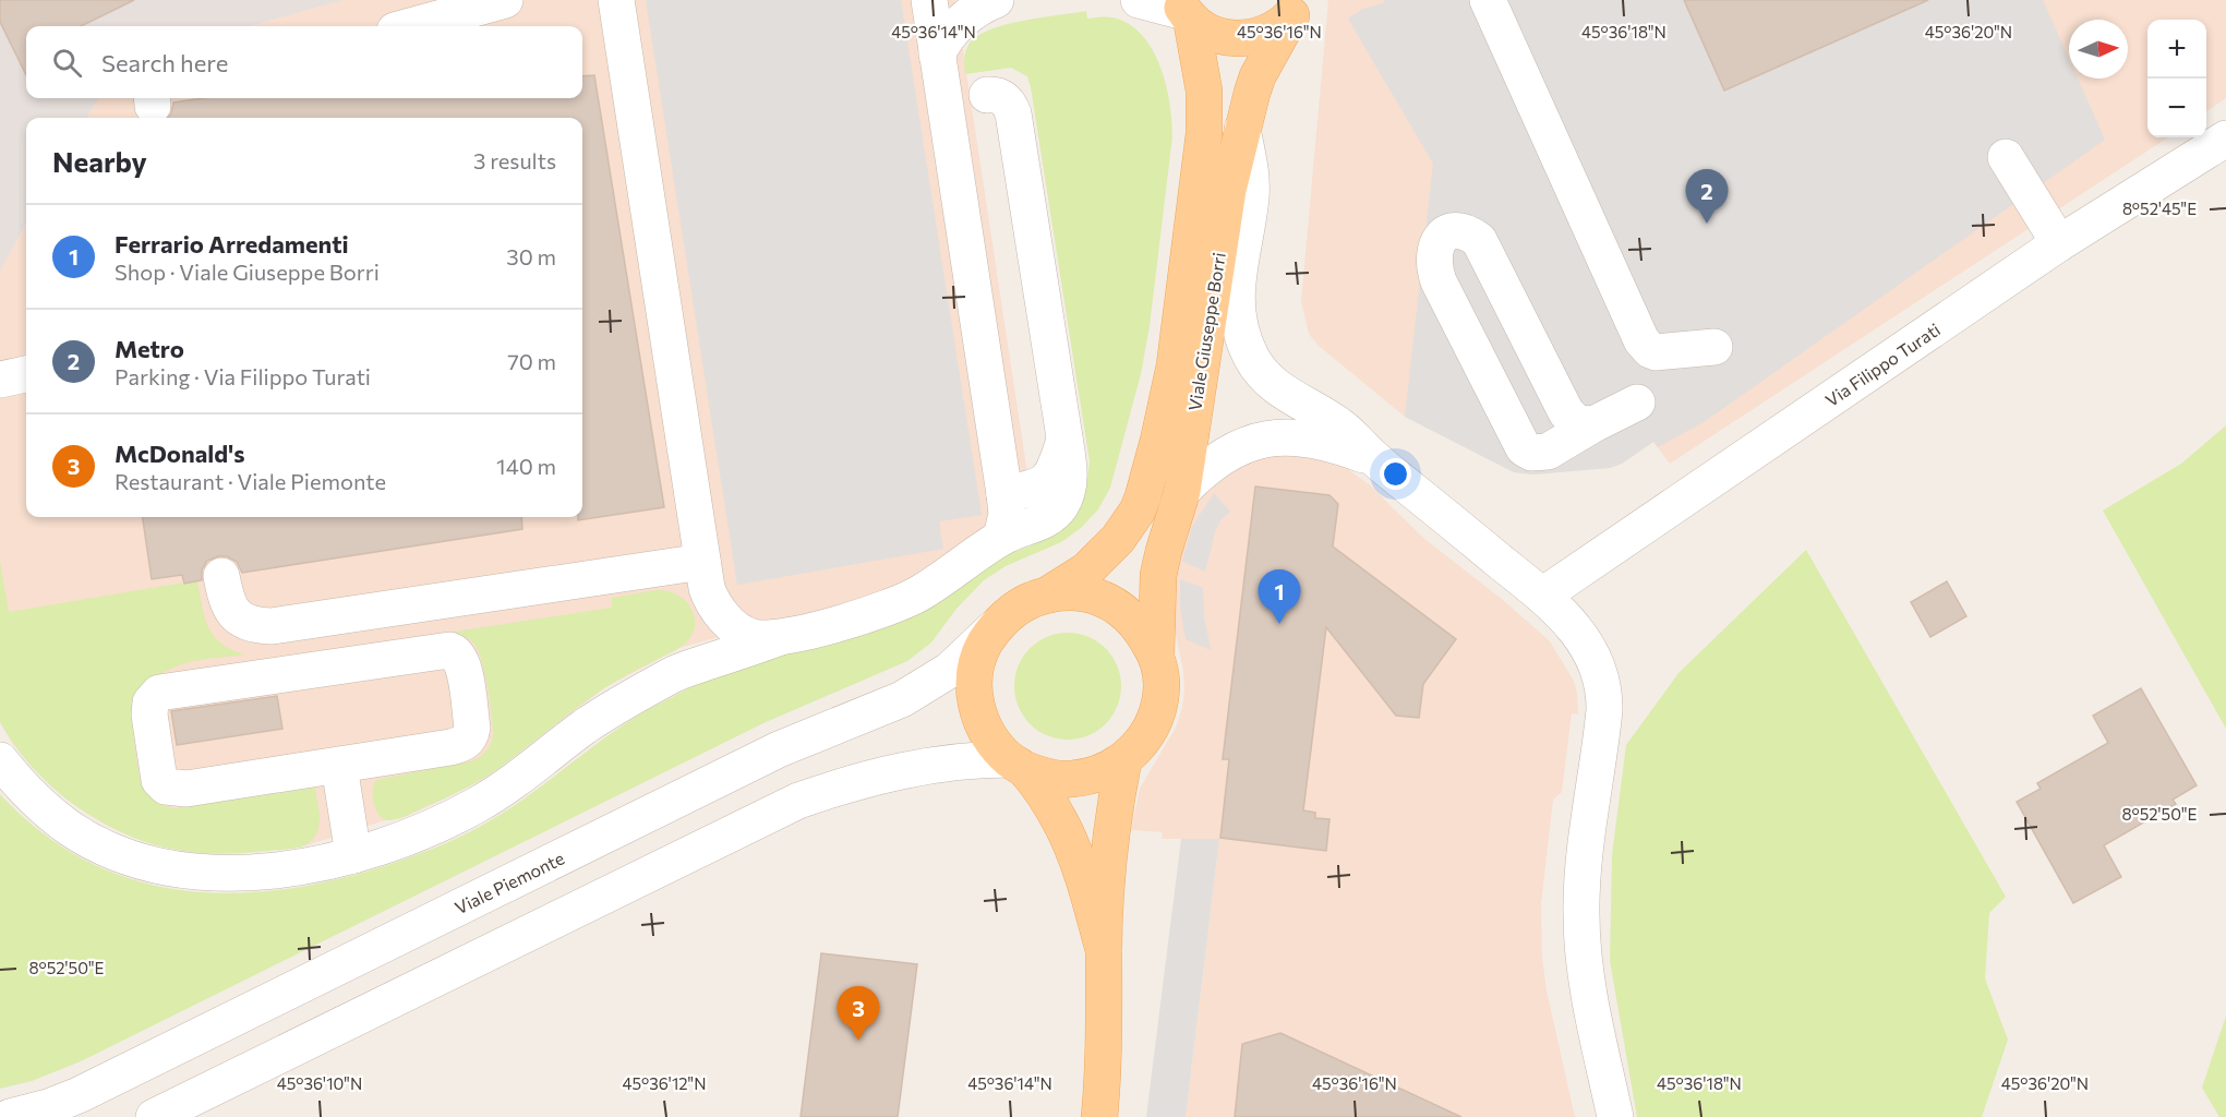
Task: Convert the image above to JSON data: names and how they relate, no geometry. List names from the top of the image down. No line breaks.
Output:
{"streets":{"main road":["Viale Giuseppe Borri"],"street":["Via Filippo Turati","Viale Piemonte"]},"crossings":[["Viale Giuseppe Borri","Viale Piemonte"]],"north":"right","page":{"map_buttons":["+","−"],"search":"Search here","heading":["Nearby","3 results"],"pins":["2","1","3"],"list":[{"mark":"1","name":"Ferrario Arredamenti","note":"Shop · Viale Giuseppe Borri","value":"30 m"},{"mark":"2","name":"Metro","note":"Parking · Via Filippo Turati","value":"70 m"},{"mark":"3","name":"McDonald's","note":"Restaurant · Viale Piemonte","value":"140 m"}]},"coordinates":["45°36'14\"N","45°36'16\"N","45°36'18\"N","45°36'20\"N","8°52'45\"E","8°52'50\"E","45°36'10\"N","45°36'12\"N"]}
